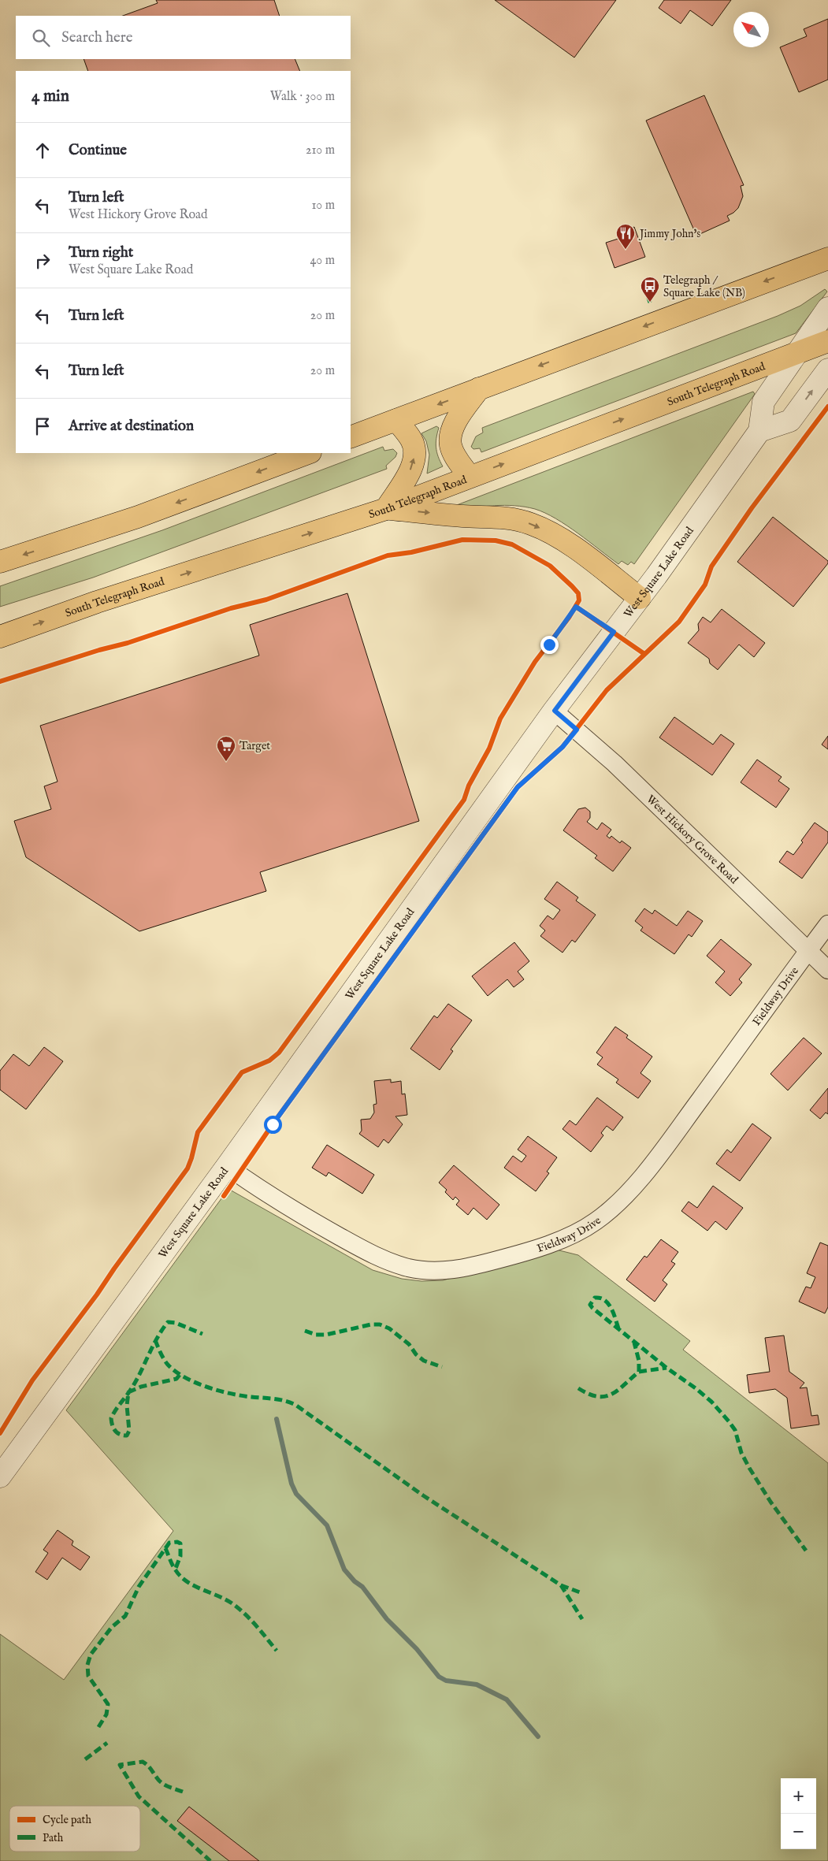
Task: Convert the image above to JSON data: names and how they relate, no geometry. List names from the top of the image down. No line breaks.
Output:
{"streets":{"highway":["South Telegraph Road"],"street":["West Square Lake Road","West Hickory Grove Road","Fieldway Drive"]},"crossings":[["South Telegraph Road","West Square Lake Road"],["West Square Lake Road","West Hickory Grove Road"],["West Square Lake Road","Fieldway Drive"],["West Hickory Grove Road","Fieldway Drive"]],"places":{"restaurant":["Jimmy John's"],"bus stop":["Telegraph / Square Lake (NB)"],"supermarket":["Target"]},"legend":["Cycle path","Path"],"north":"top left","page":{"search":"Search here","heading":["4 min","Walk · 300 m"],"list":[["Continue","210 m"],["Turn left","West Hickory Grove Road","10 m"],["Turn right","West Square Lake Road","40 m"],["Turn left","20 m"],["Turn left","20 m"],"Arrive at destination"],"map_buttons":["+","−"]}}
